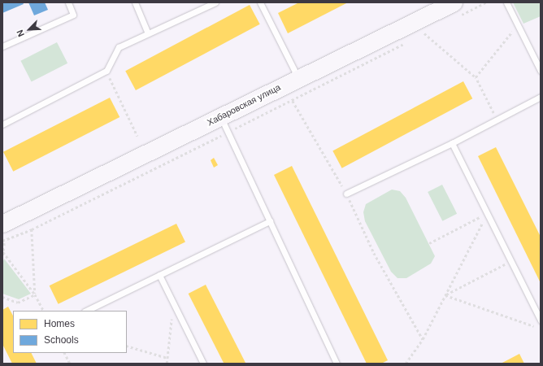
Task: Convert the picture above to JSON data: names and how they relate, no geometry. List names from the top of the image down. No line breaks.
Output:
{"streets":{"main road":["Хабаровская улица"]},"legend":["Homes","Schools"],"north":"bottom left"}
